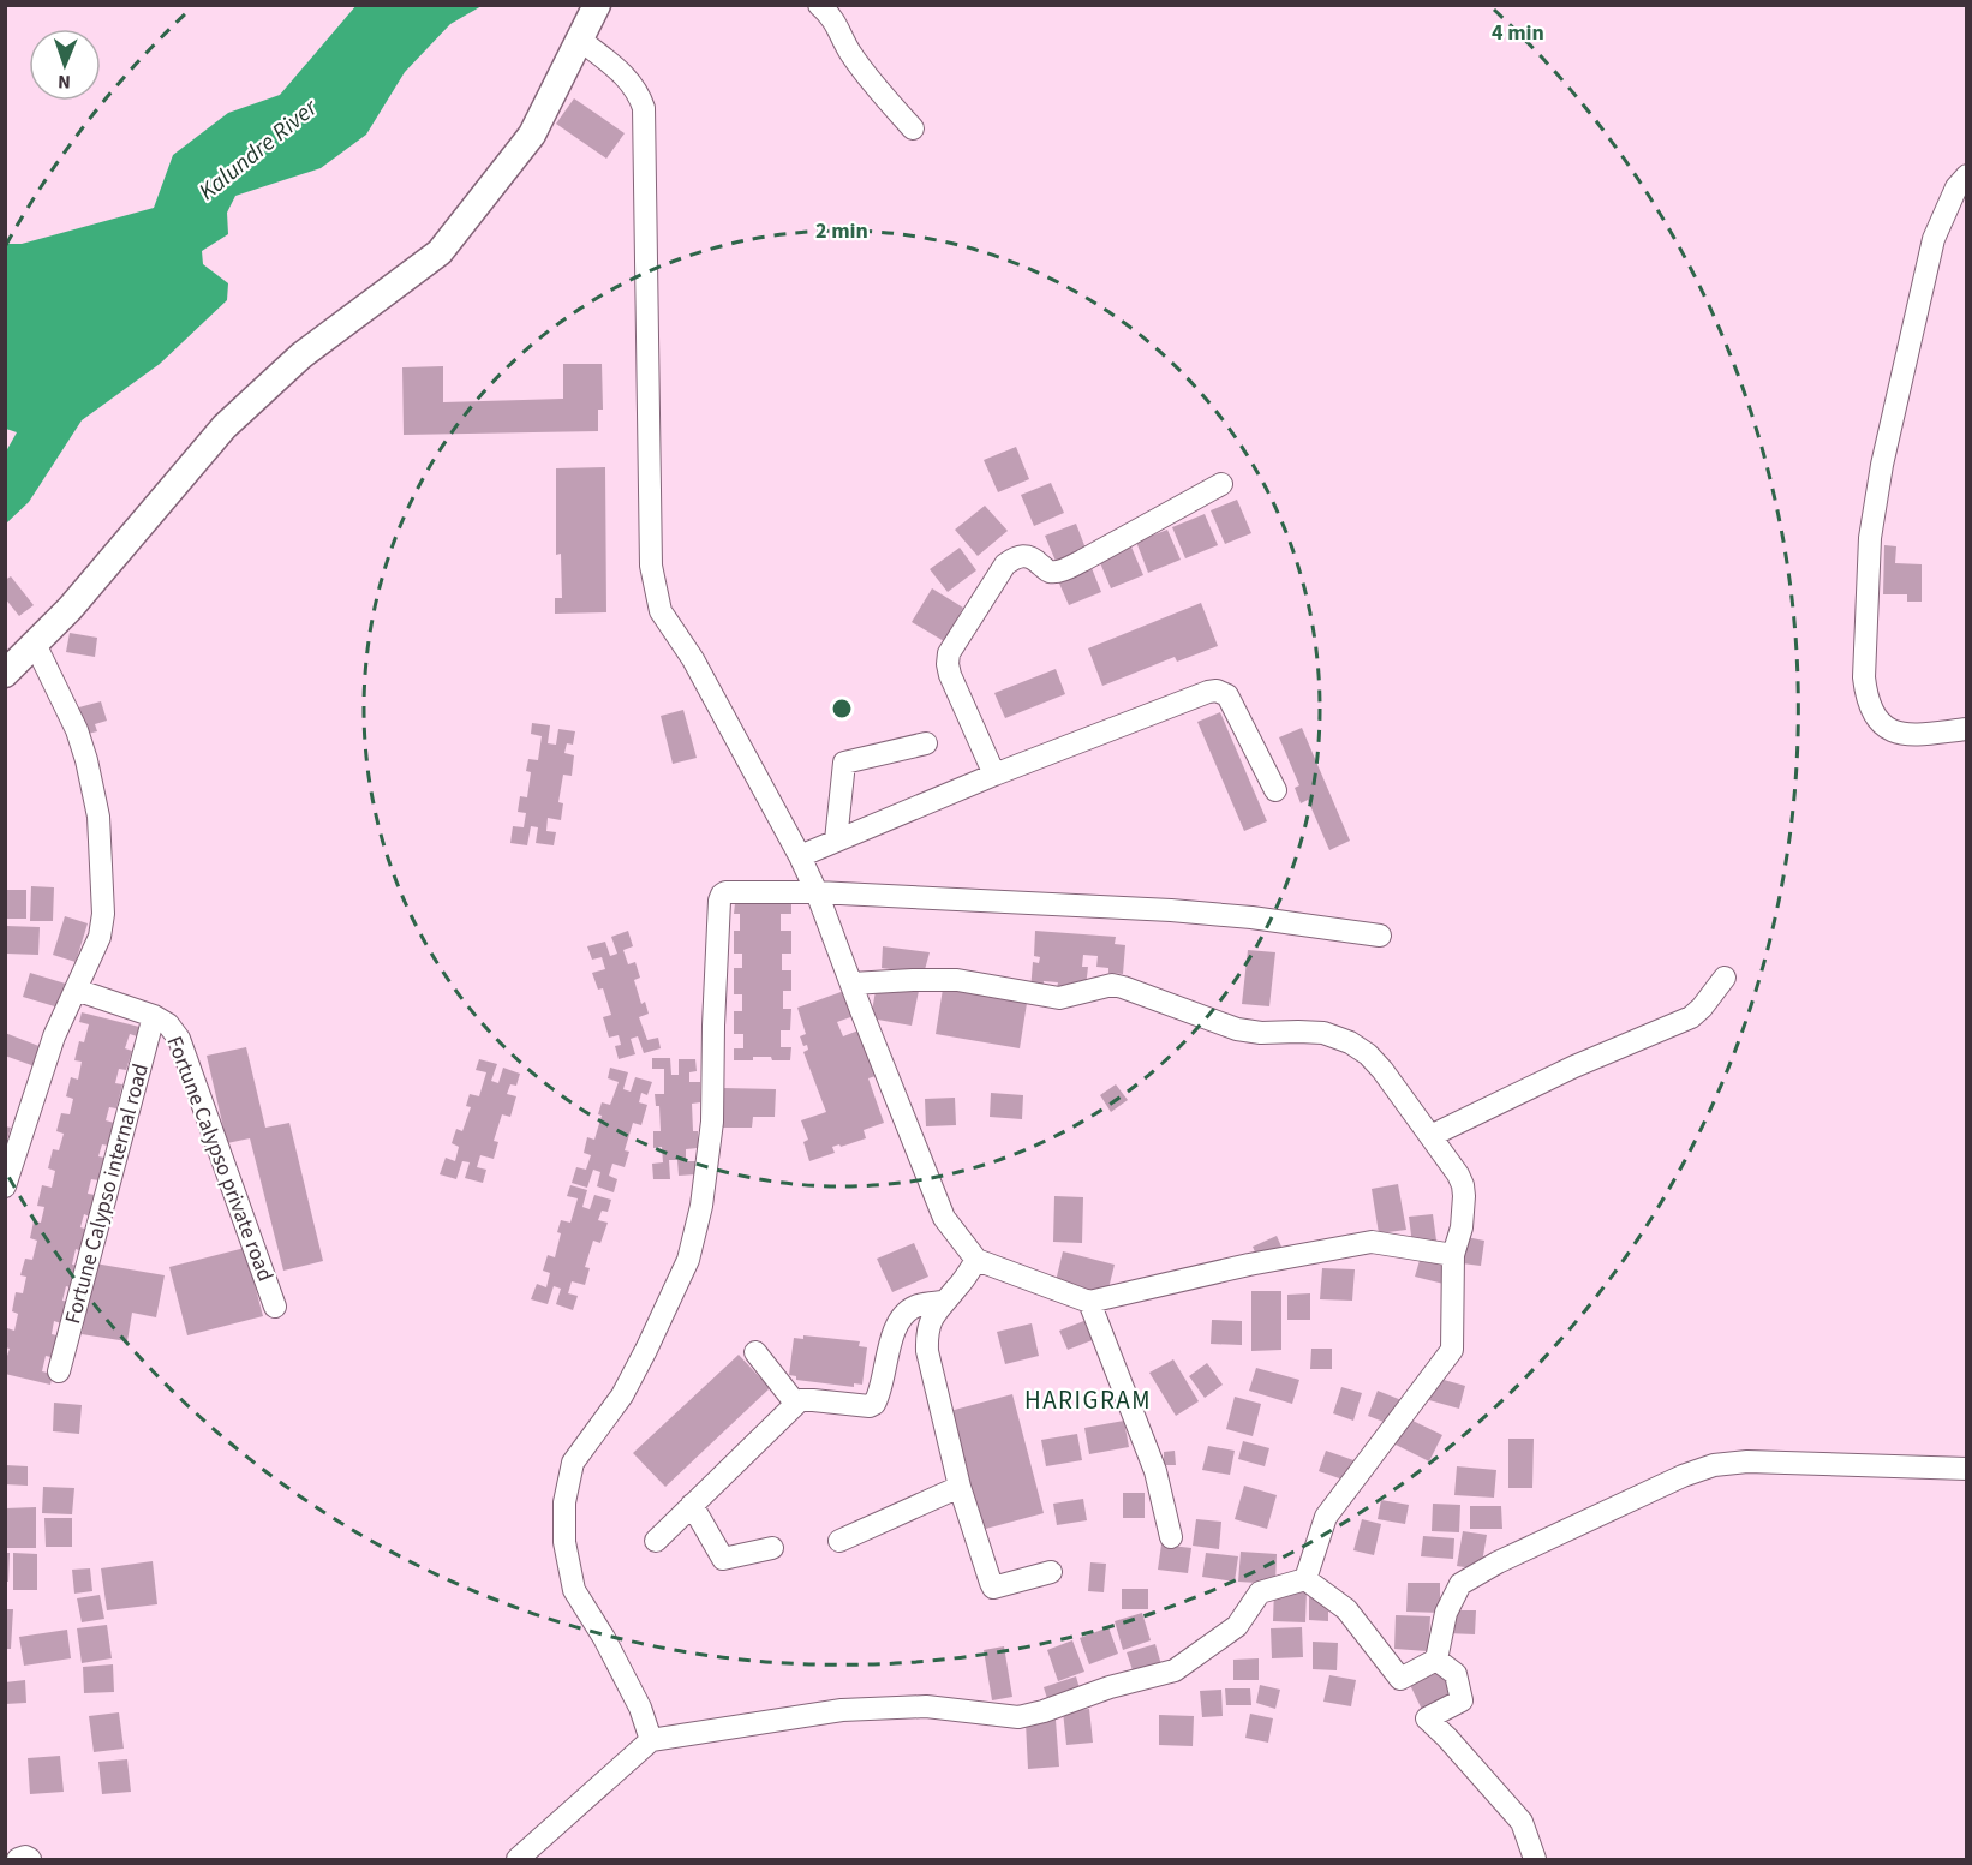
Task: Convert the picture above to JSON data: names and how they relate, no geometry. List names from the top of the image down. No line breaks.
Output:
{"streets":{"street":["Fortune Calypso private road","Fortune Calypso internal road"]},"crossings":[["Fortune Calypso private road","Fortune Calypso internal road"]],"districts":["HARIGRAM"],"water":["Kalundre River"],"north":"bottom","rings":["4 min","2 min"]}
